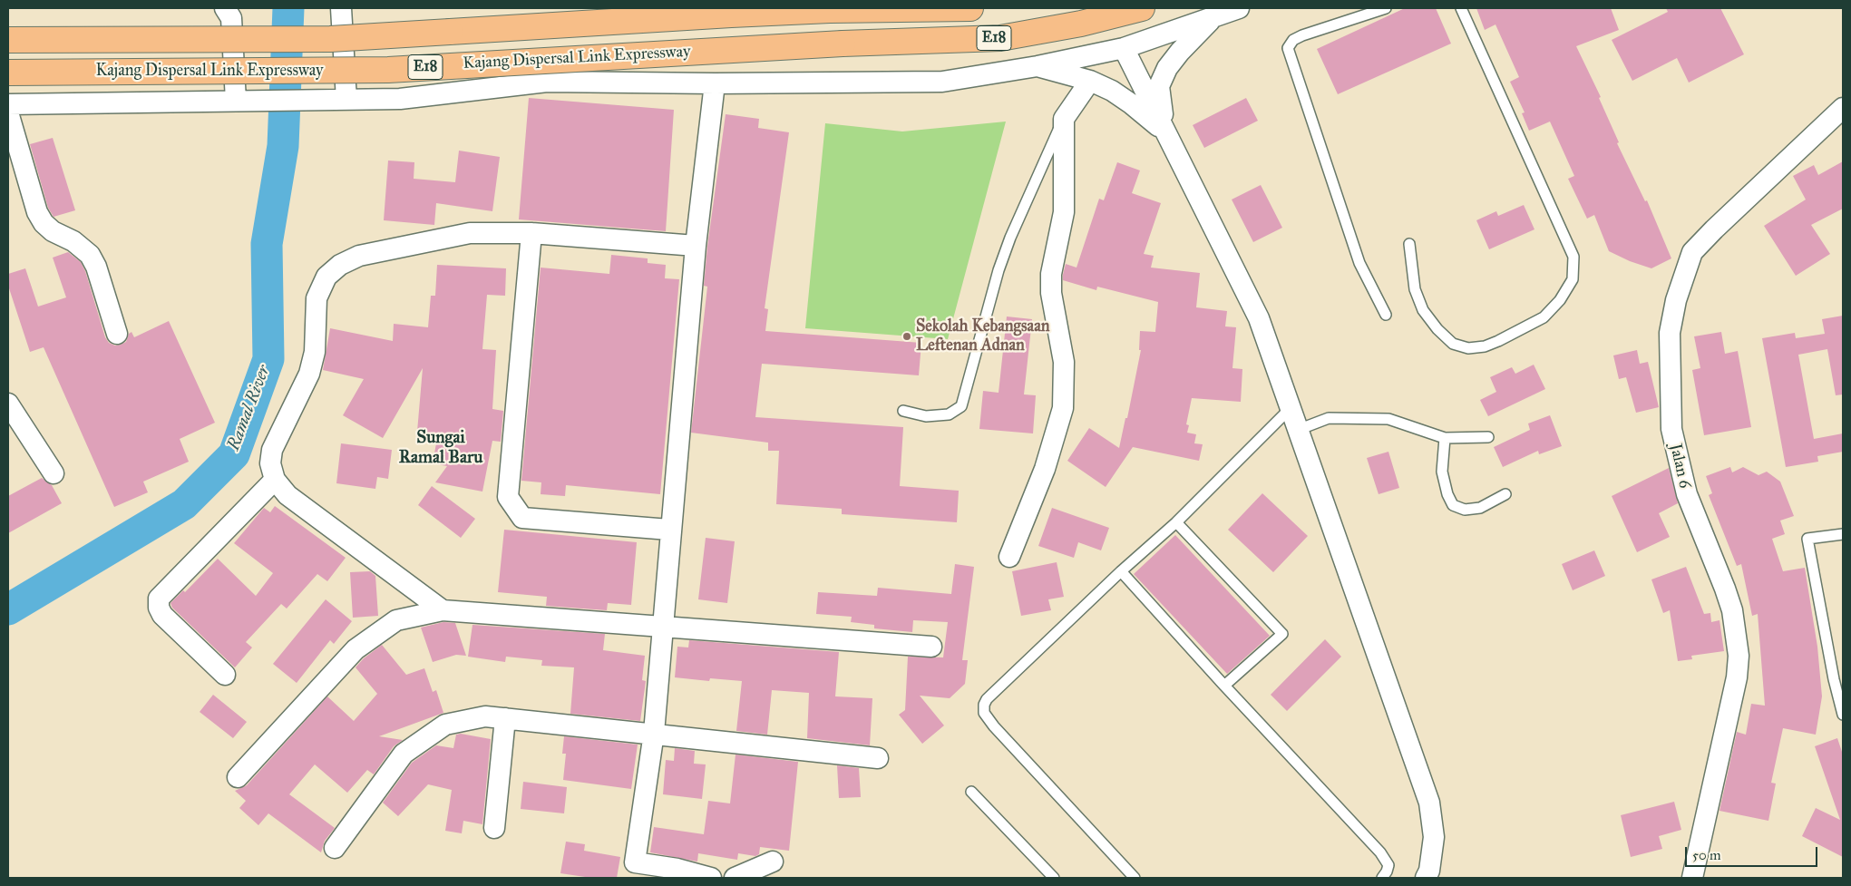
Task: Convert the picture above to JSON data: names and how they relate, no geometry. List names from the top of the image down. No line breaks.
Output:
{"streets":{"highway":["E18","Kajang Dispersal Link Expressway"],"street":["Jalan 6"]},"districts":["Sungai Ramal Baru"],"water":["Ramal River"],"places":["Sekolah Kebangsaan Leftenan Adnan"],"scale_bar":"50 m"}
